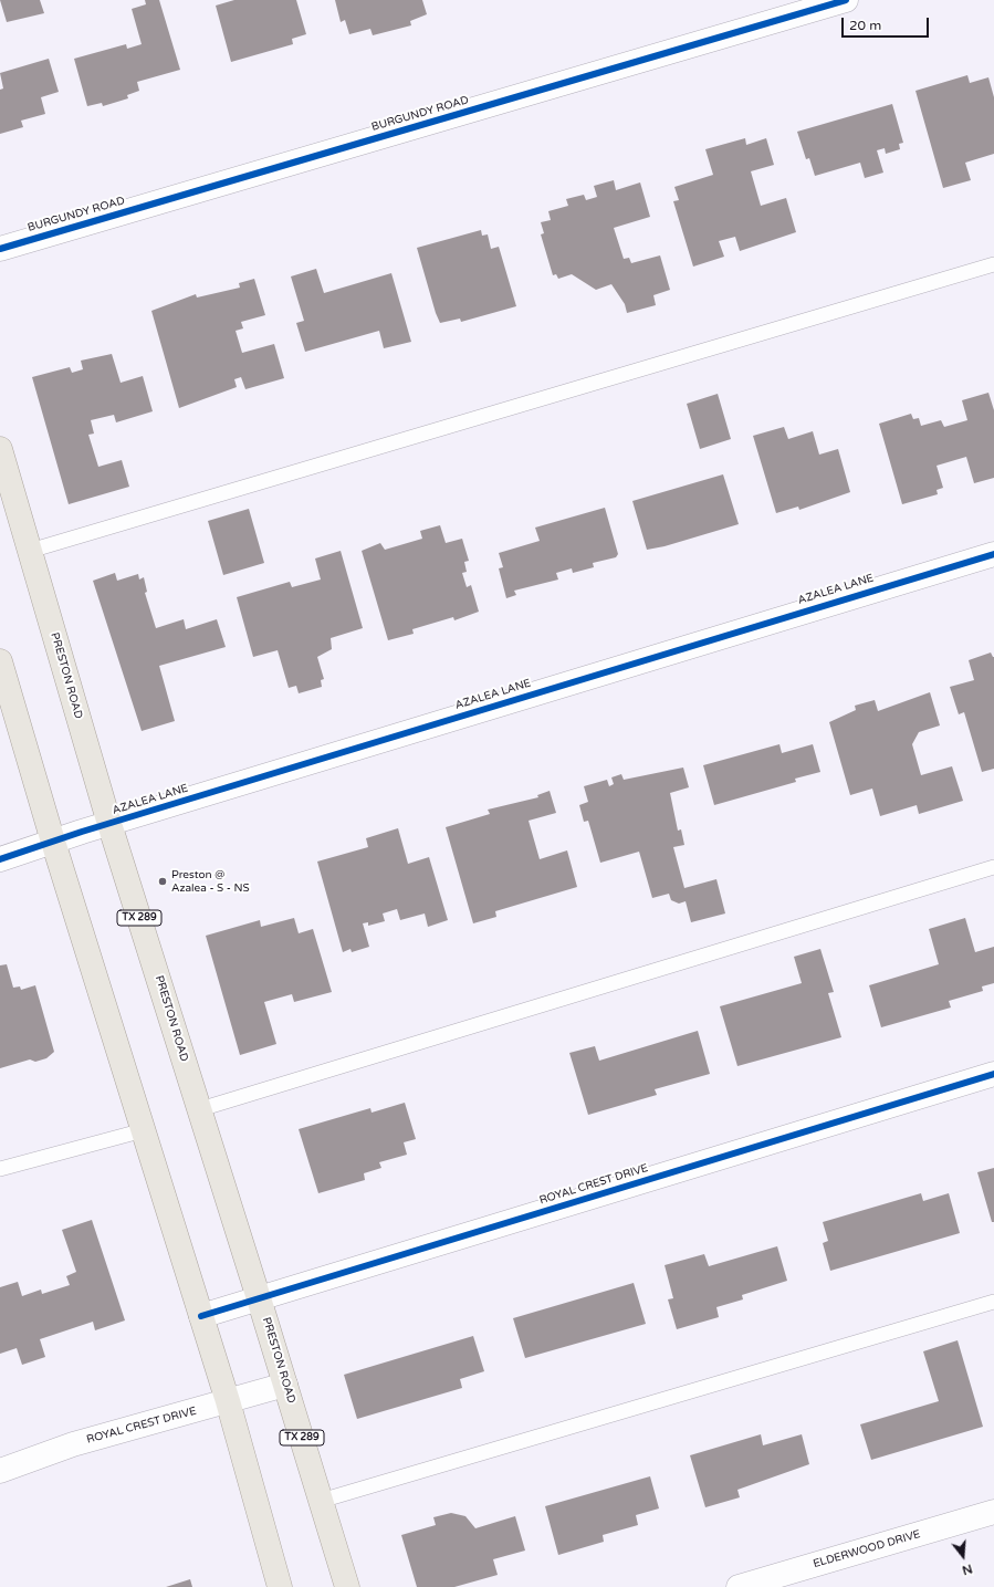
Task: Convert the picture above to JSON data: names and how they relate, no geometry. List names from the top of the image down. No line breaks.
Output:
{"streets":{"main road":["PRESTON ROAD","TX 289"],"street":["BURGUNDY ROAD","AZALEA LANE","ROYAL CREST DRIVE","ELDERWOOD DRIVE"]},"crossings":[["AZALEA LANE","PRESTON ROAD"],["PRESTON ROAD","ROYAL CREST DRIVE"]],"places":["Preston @ Azalea - S - NS"],"scale_bar":"20 m","north":"bottom"}
